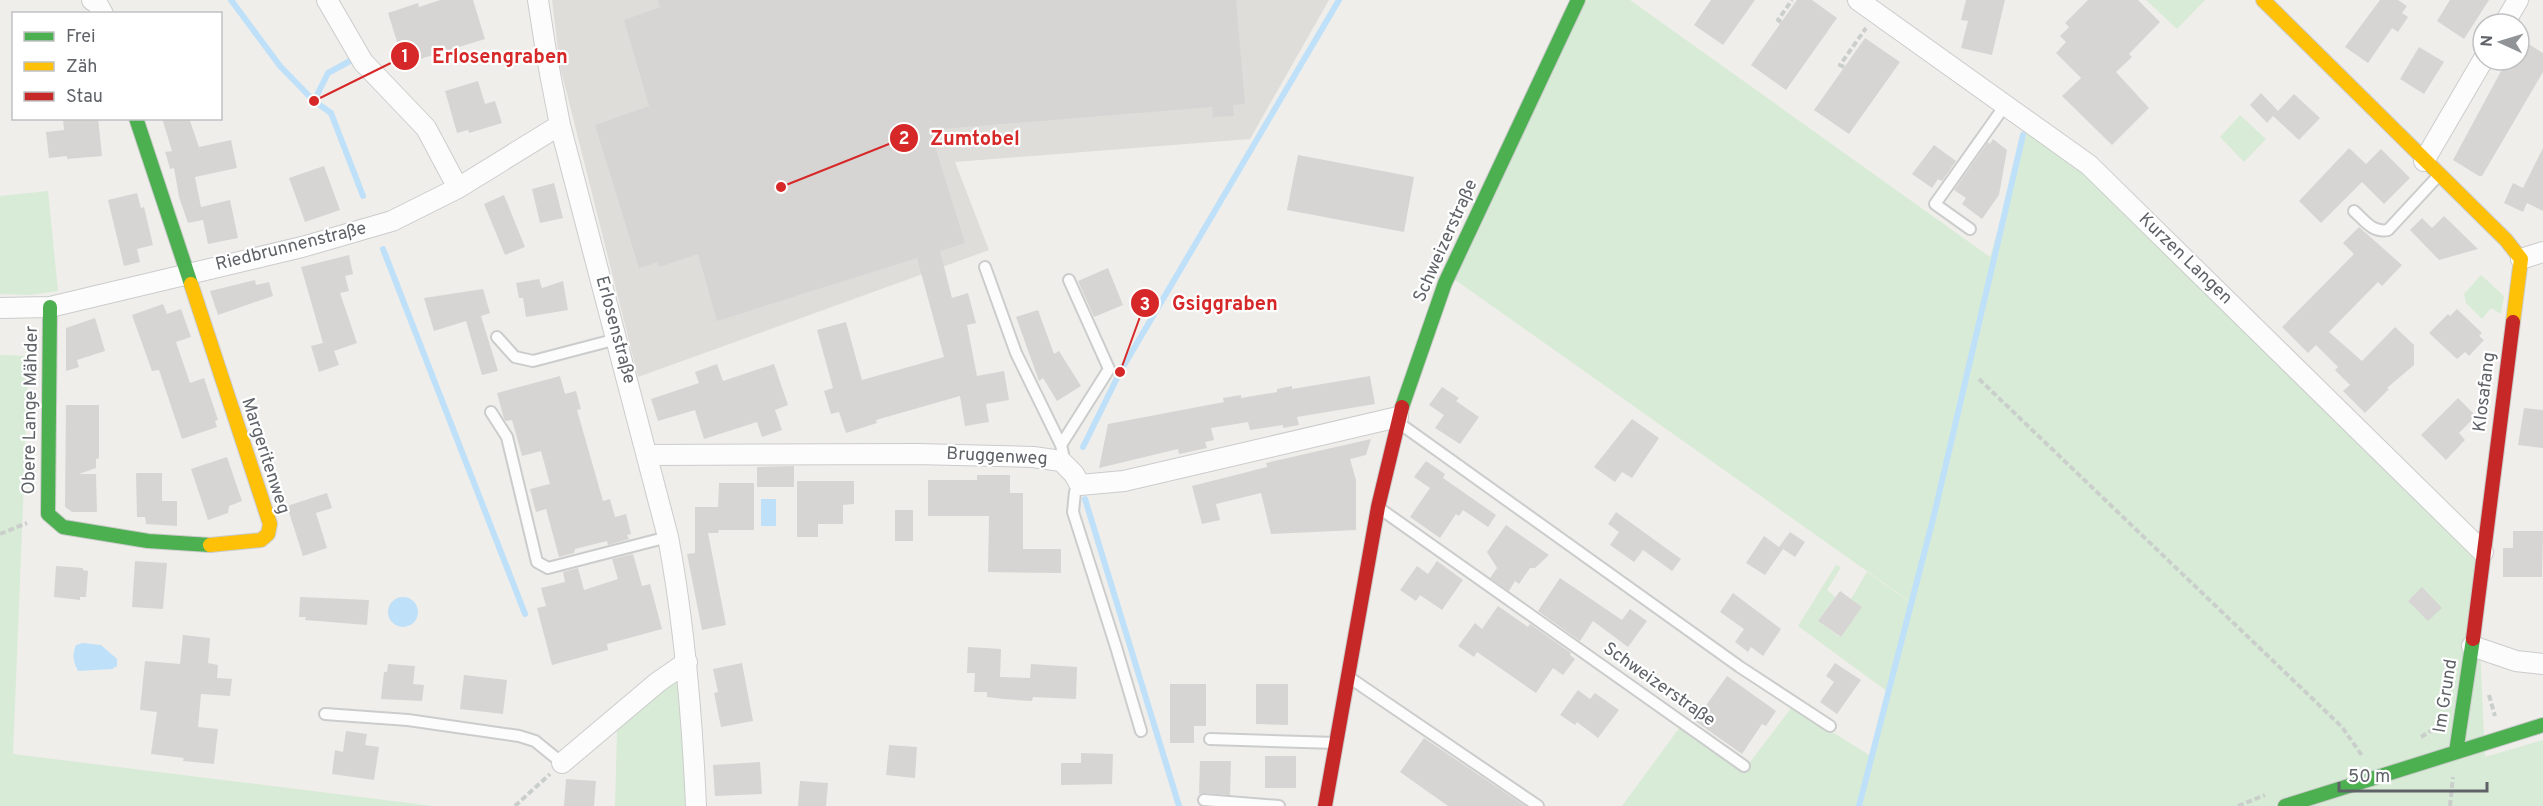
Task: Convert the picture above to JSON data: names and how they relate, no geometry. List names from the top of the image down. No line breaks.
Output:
{"streets":{"street":["Schweizerstraße","Riedbrunnenstraße","Kurzen Langen","Erlosenstraße","Klosafang","Obere Lange Mähder","Margeritenweg","Bruggenweg","Im Grund"]},"crossings":[["Riedbrunnenstraße","Erlosenstraße"],["Riedbrunnenstraße","Obere Lange Mähder"],["Riedbrunnenstraße","Margeritenweg"],["Kurzen Langen","Klosafang"],["Erlosenstraße","Bruggenweg"],["Klosafang","Im Grund"],["Obere Lange Mähder","Margeritenweg"]],"places":["Erlosengraben","Zumtobel","Gsiggraben"],"legend":["Frei","Zäh","Stau"],"scale_bar":"50 m","north":"left"}
